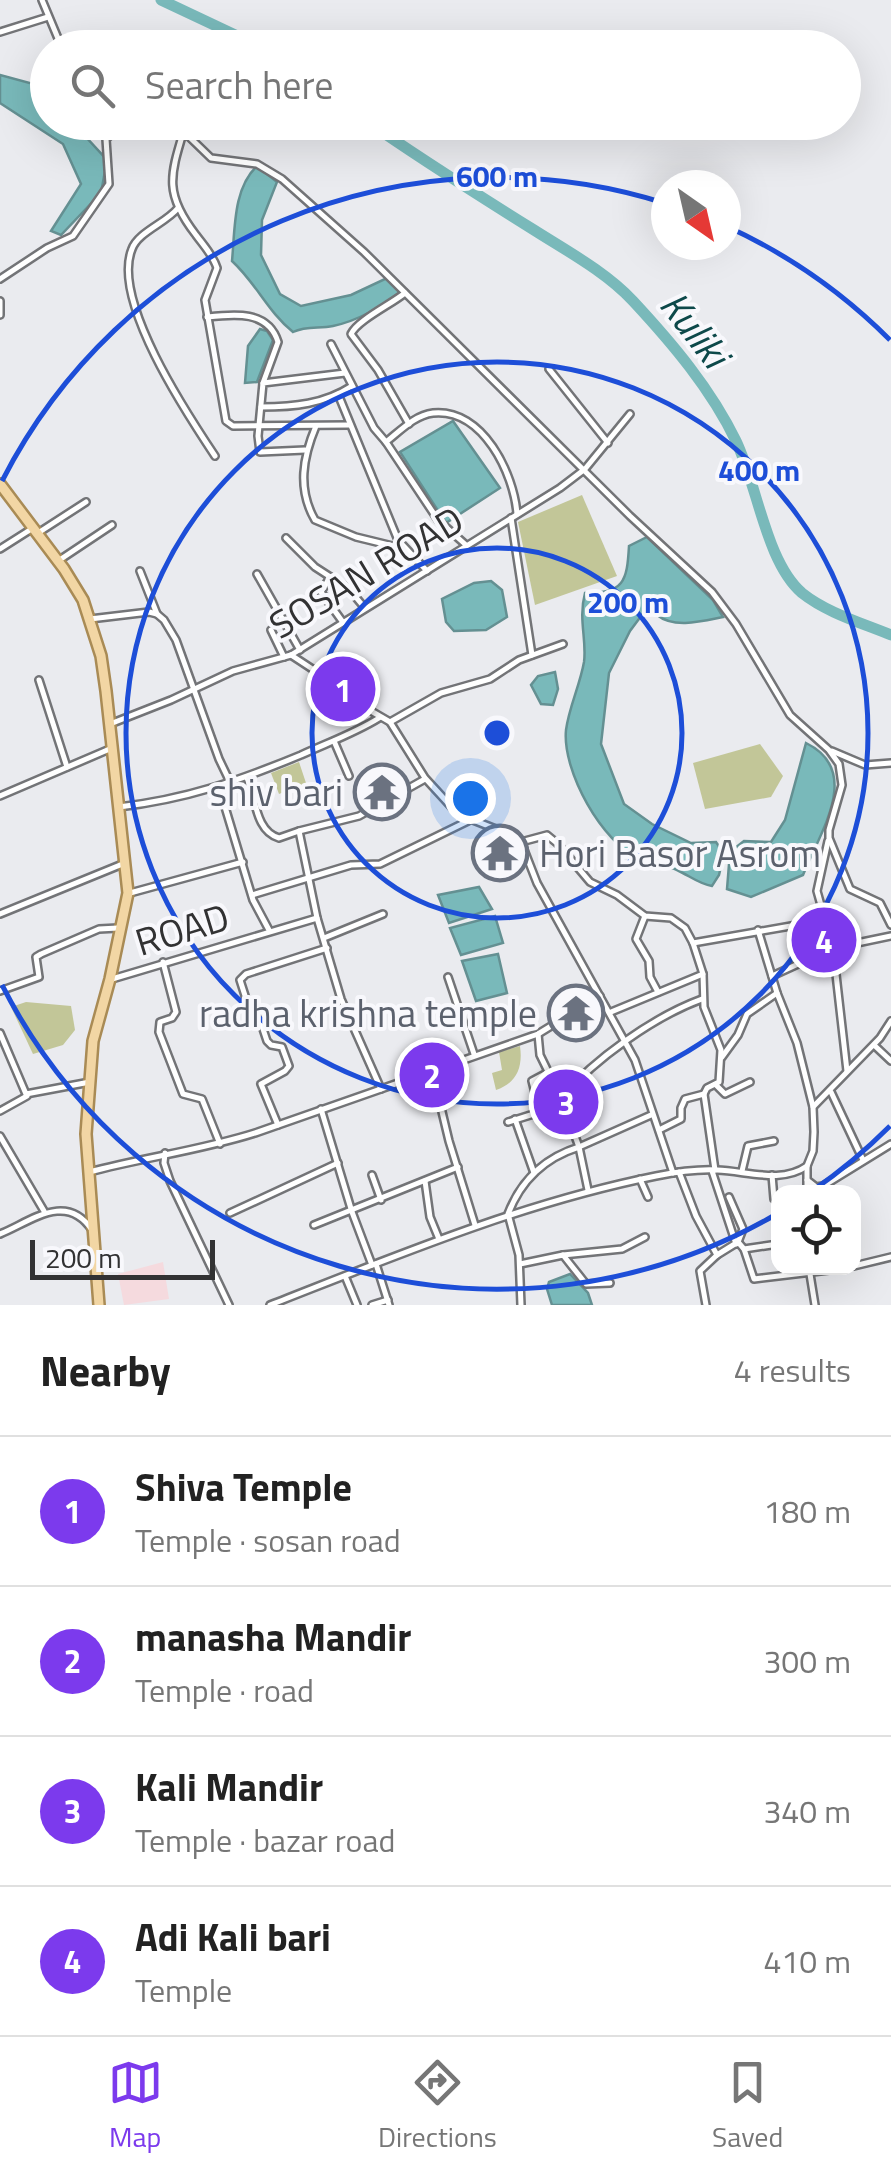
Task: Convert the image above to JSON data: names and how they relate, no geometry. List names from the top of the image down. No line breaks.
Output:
{"streets":{"street":["SOSAN ROAD","ROAD"]},"water":["Kuliki"],"places":{"temple":["shiv bari","Hori Basor Asrom","radha krishna temple"]},"scale_bar":"200 m","north":"bottom right","page":{"search":"Search here","pins":["1","4","2","3"],"scale":"200 m","heading":["Nearby","4 results"],"list":[{"mark":"1","name":"Shiva Temple","note":"Temple · sosan road","value":"180 m"},{"mark":"2","name":"manasha Mandir","note":"Temple · road","value":"300 m"},{"mark":"3","name":"Kali Mandir","note":"Temple · bazar road","value":"340 m"},{"mark":"4","name":"Adi Kali bari","note":"Temple","value":"410 m"}],"nav":["Map","Directions","Saved"]},"rings":["600 m","400 m","200 m"]}
